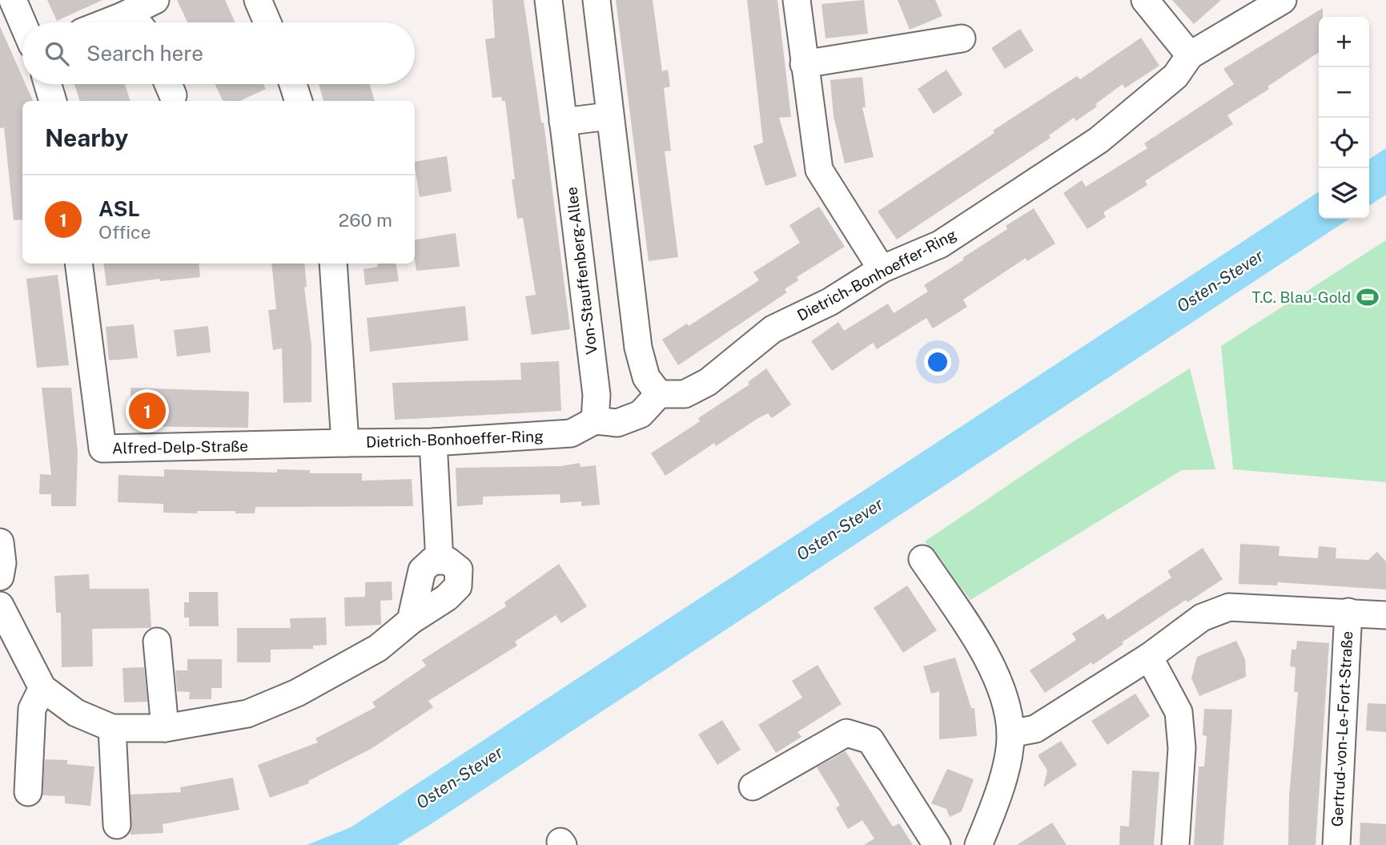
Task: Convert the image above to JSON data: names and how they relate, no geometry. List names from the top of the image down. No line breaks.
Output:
{"streets":{"street":["Von-Stauffenberg-Allee","Dietrich-Bonhoeffer-Ring","Alfred-Delp-Straße","Gertrud-von-Le-Fort-Straße"]},"crossings":[["Von-Stauffenberg-Allee","Dietrich-Bonhoeffer-Ring"],["Dietrich-Bonhoeffer-Ring","Alfred-Delp-Straße"]],"water":["Osten-Stever"],"places":{"sports":["T.C. Blau-Gold"]},"page":{"map_buttons":["+","−"],"search":"Search here","heading":"Nearby","list":[{"mark":"1","name":"ASL","note":"Office","value":"260 m"}],"pins":"1"}}
